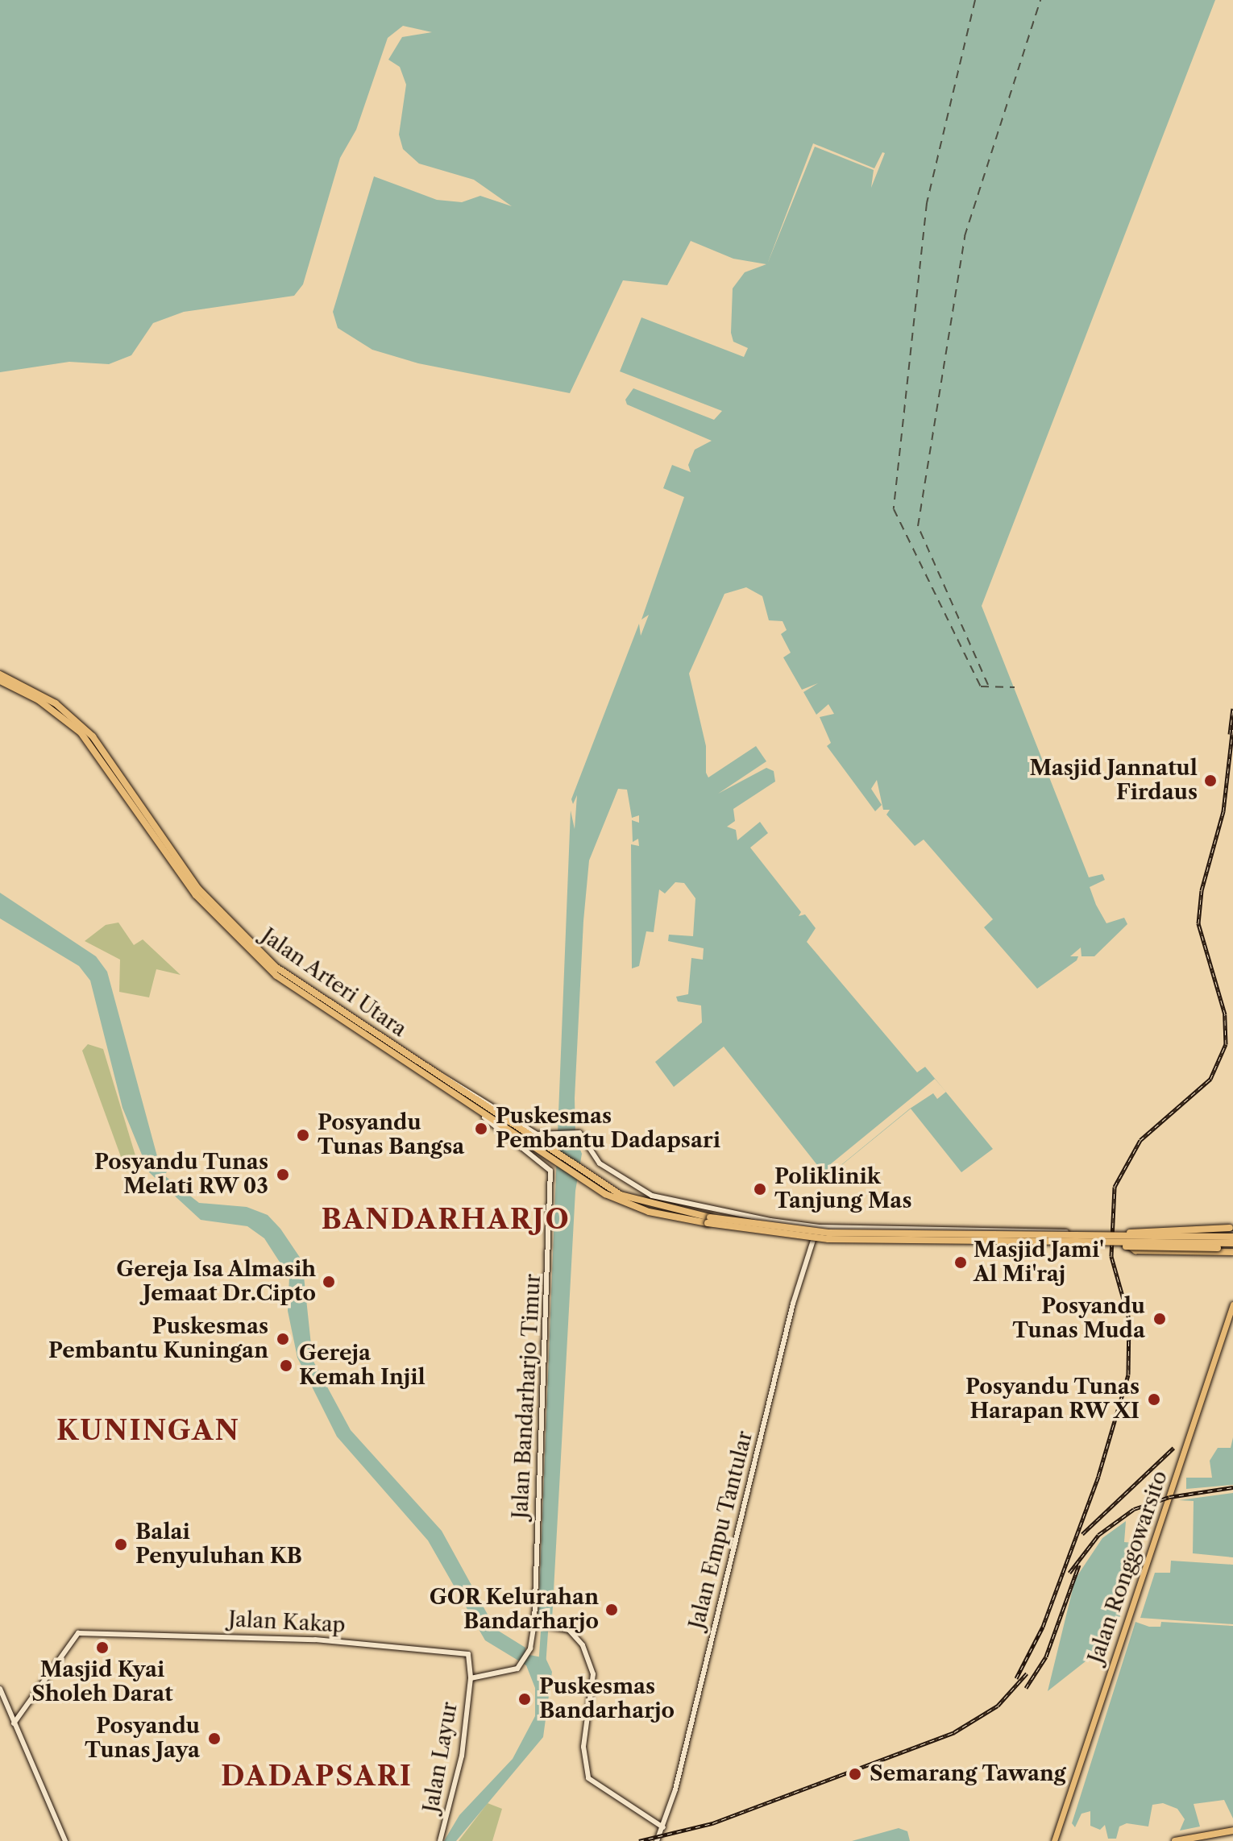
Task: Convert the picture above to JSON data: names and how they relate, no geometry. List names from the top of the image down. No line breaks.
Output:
{"streets":{"highway":["Jalan Arteri Utara"],"main road":["Jalan Ronggowarsito"],"street":["Jalan Bandarharjo Timur","Jalan Empu Tantular","Jalan Kakap","Jalan Layur"]},"crossings":[["Jalan Arteri Utara","Jalan Bandarharjo Timur"],["Jalan Bandarharjo Timur","Jalan Kakap"],["Jalan Bandarharjo Timur","Jalan Layur"],["Jalan Kakap","Jalan Layur"]],"districts":["BANDARHARJO","KUNINGAN","DADAPSARI"],"places":["Masjid Jannatul Firdaus","Puskesmas Pembantu Dadapsari","Posyandu Tunas Bangsa","Posyandu Tunas Melati RW 03","Poliklinik Tanjung Mas","Masjid Jami' Al Mi'raj","Gereja Isa Almasih Jemaat Dr.Cipto","Posyandu Tunas Muda","Puskesmas Pembantu Kuningan","Gereja Kemah Injil","Posyandu Tunas Harapan RW XI","Balai Penyuluhan KB","GOR Kelurahan Bandarharjo","Masjid Kyai Sholeh Darat","Puskesmas Bandarharjo","Posyandu Tunas Jaya","Semarang Tawang"]}
